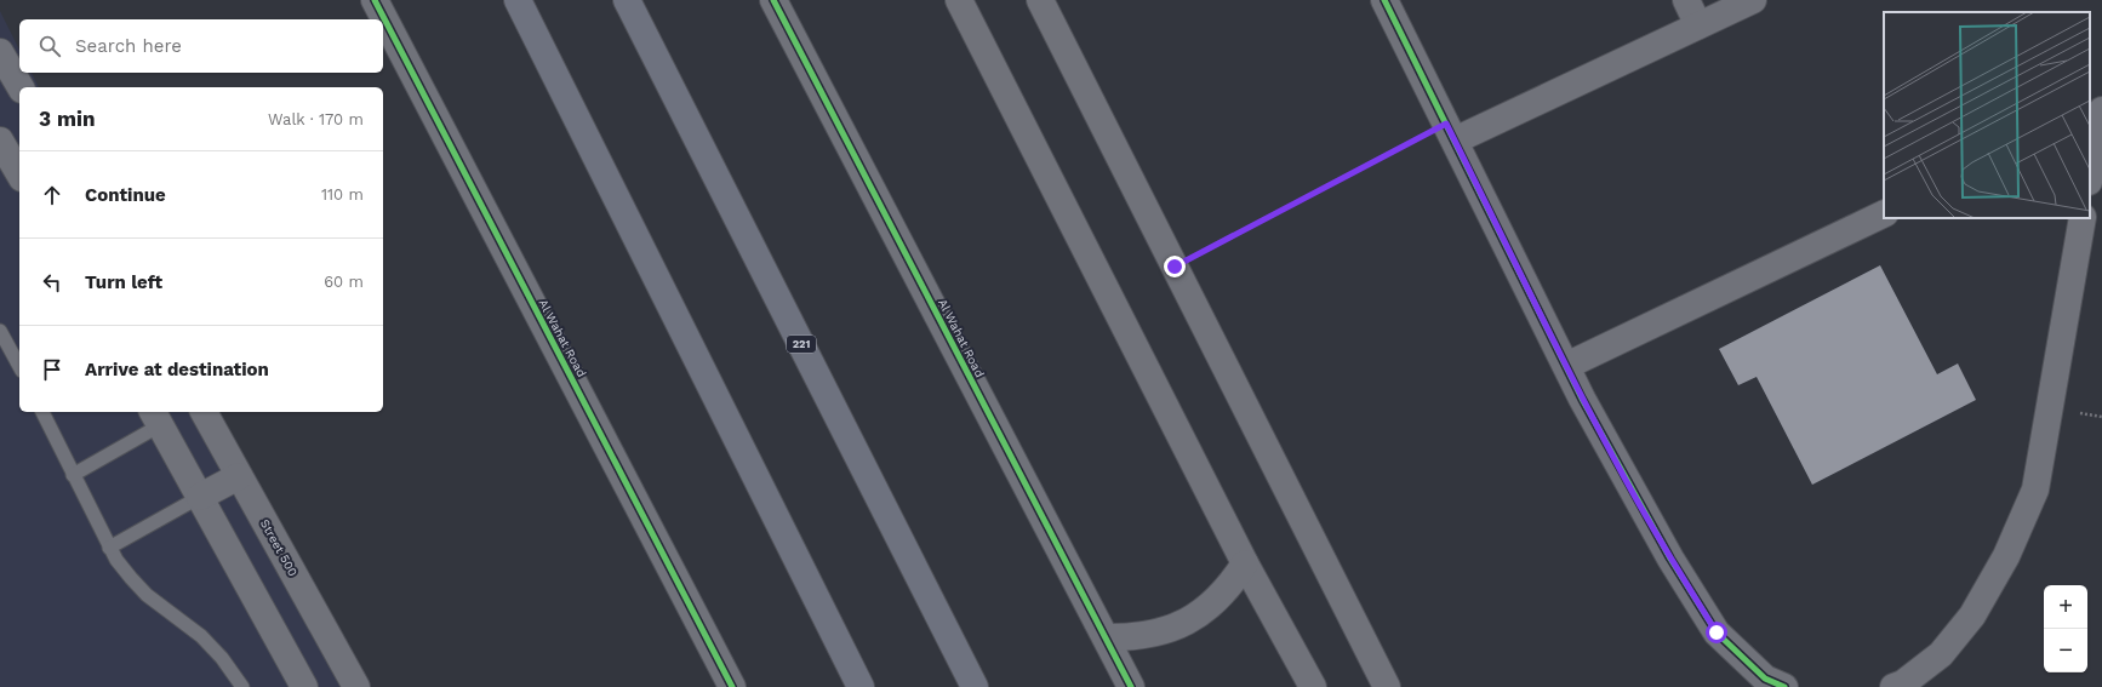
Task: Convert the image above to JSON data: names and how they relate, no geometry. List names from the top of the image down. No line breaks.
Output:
{"streets":{"highway":["221"],"street":["Al Wahat Road","Street 500"]},"page":{"search":"Search here","heading":["3 min","Walk · 170 m"],"list":[["Continue","110 m"],["Turn left","60 m"],"Arrive at destination"],"map_buttons":["+","−"]}}
